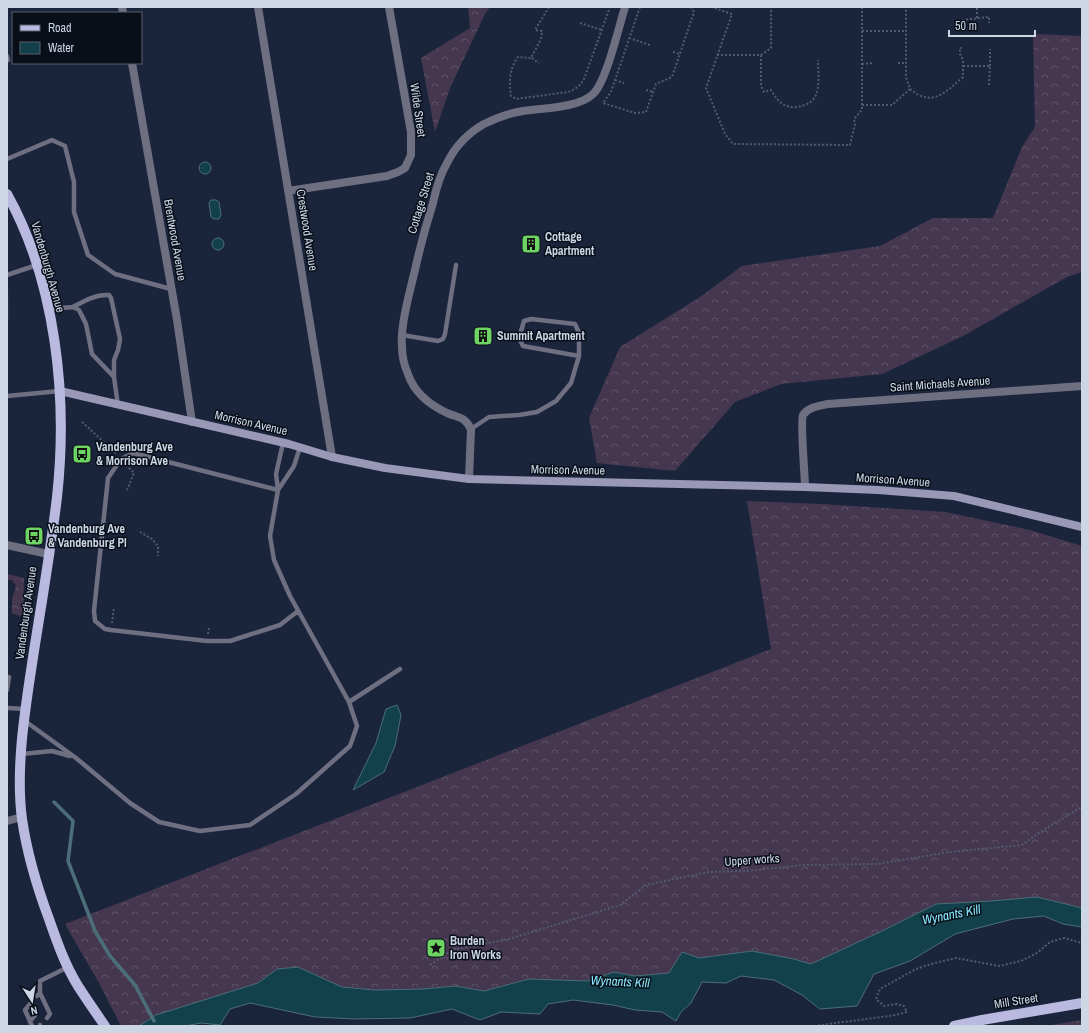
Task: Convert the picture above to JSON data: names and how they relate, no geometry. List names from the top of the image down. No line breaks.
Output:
{"streets":{"main road":["Vandenburgh Avenue","Mill Street"],"street":["Wilde Street","Cottage Street","Crestwood Avenue","Brentwood Avenue","Saint Michaels Avenue","Morrison Avenue"],"path":["Upper works"]},"crossings":[["Wilde Street","Crestwood Avenue"],["Crestwood Avenue","Morrison Avenue"],["Brentwood Avenue","Morrison Avenue"],["Vandenburgh Avenue","Morrison Avenue"],["Saint Michaels Avenue","Morrison Avenue"]],"water":["Wynants Kill"],"places":{"building":["Cottage Apartment","Summit Apartment"],"bus stop":["Vandenburg Ave & Morrison Ave","Vandenburg Ave & Vandenburg Pl"],"place":["Burden Iron Works"]},"legend":["Road","Water"],"scale_bar":"50 m","north":"bottom"}
